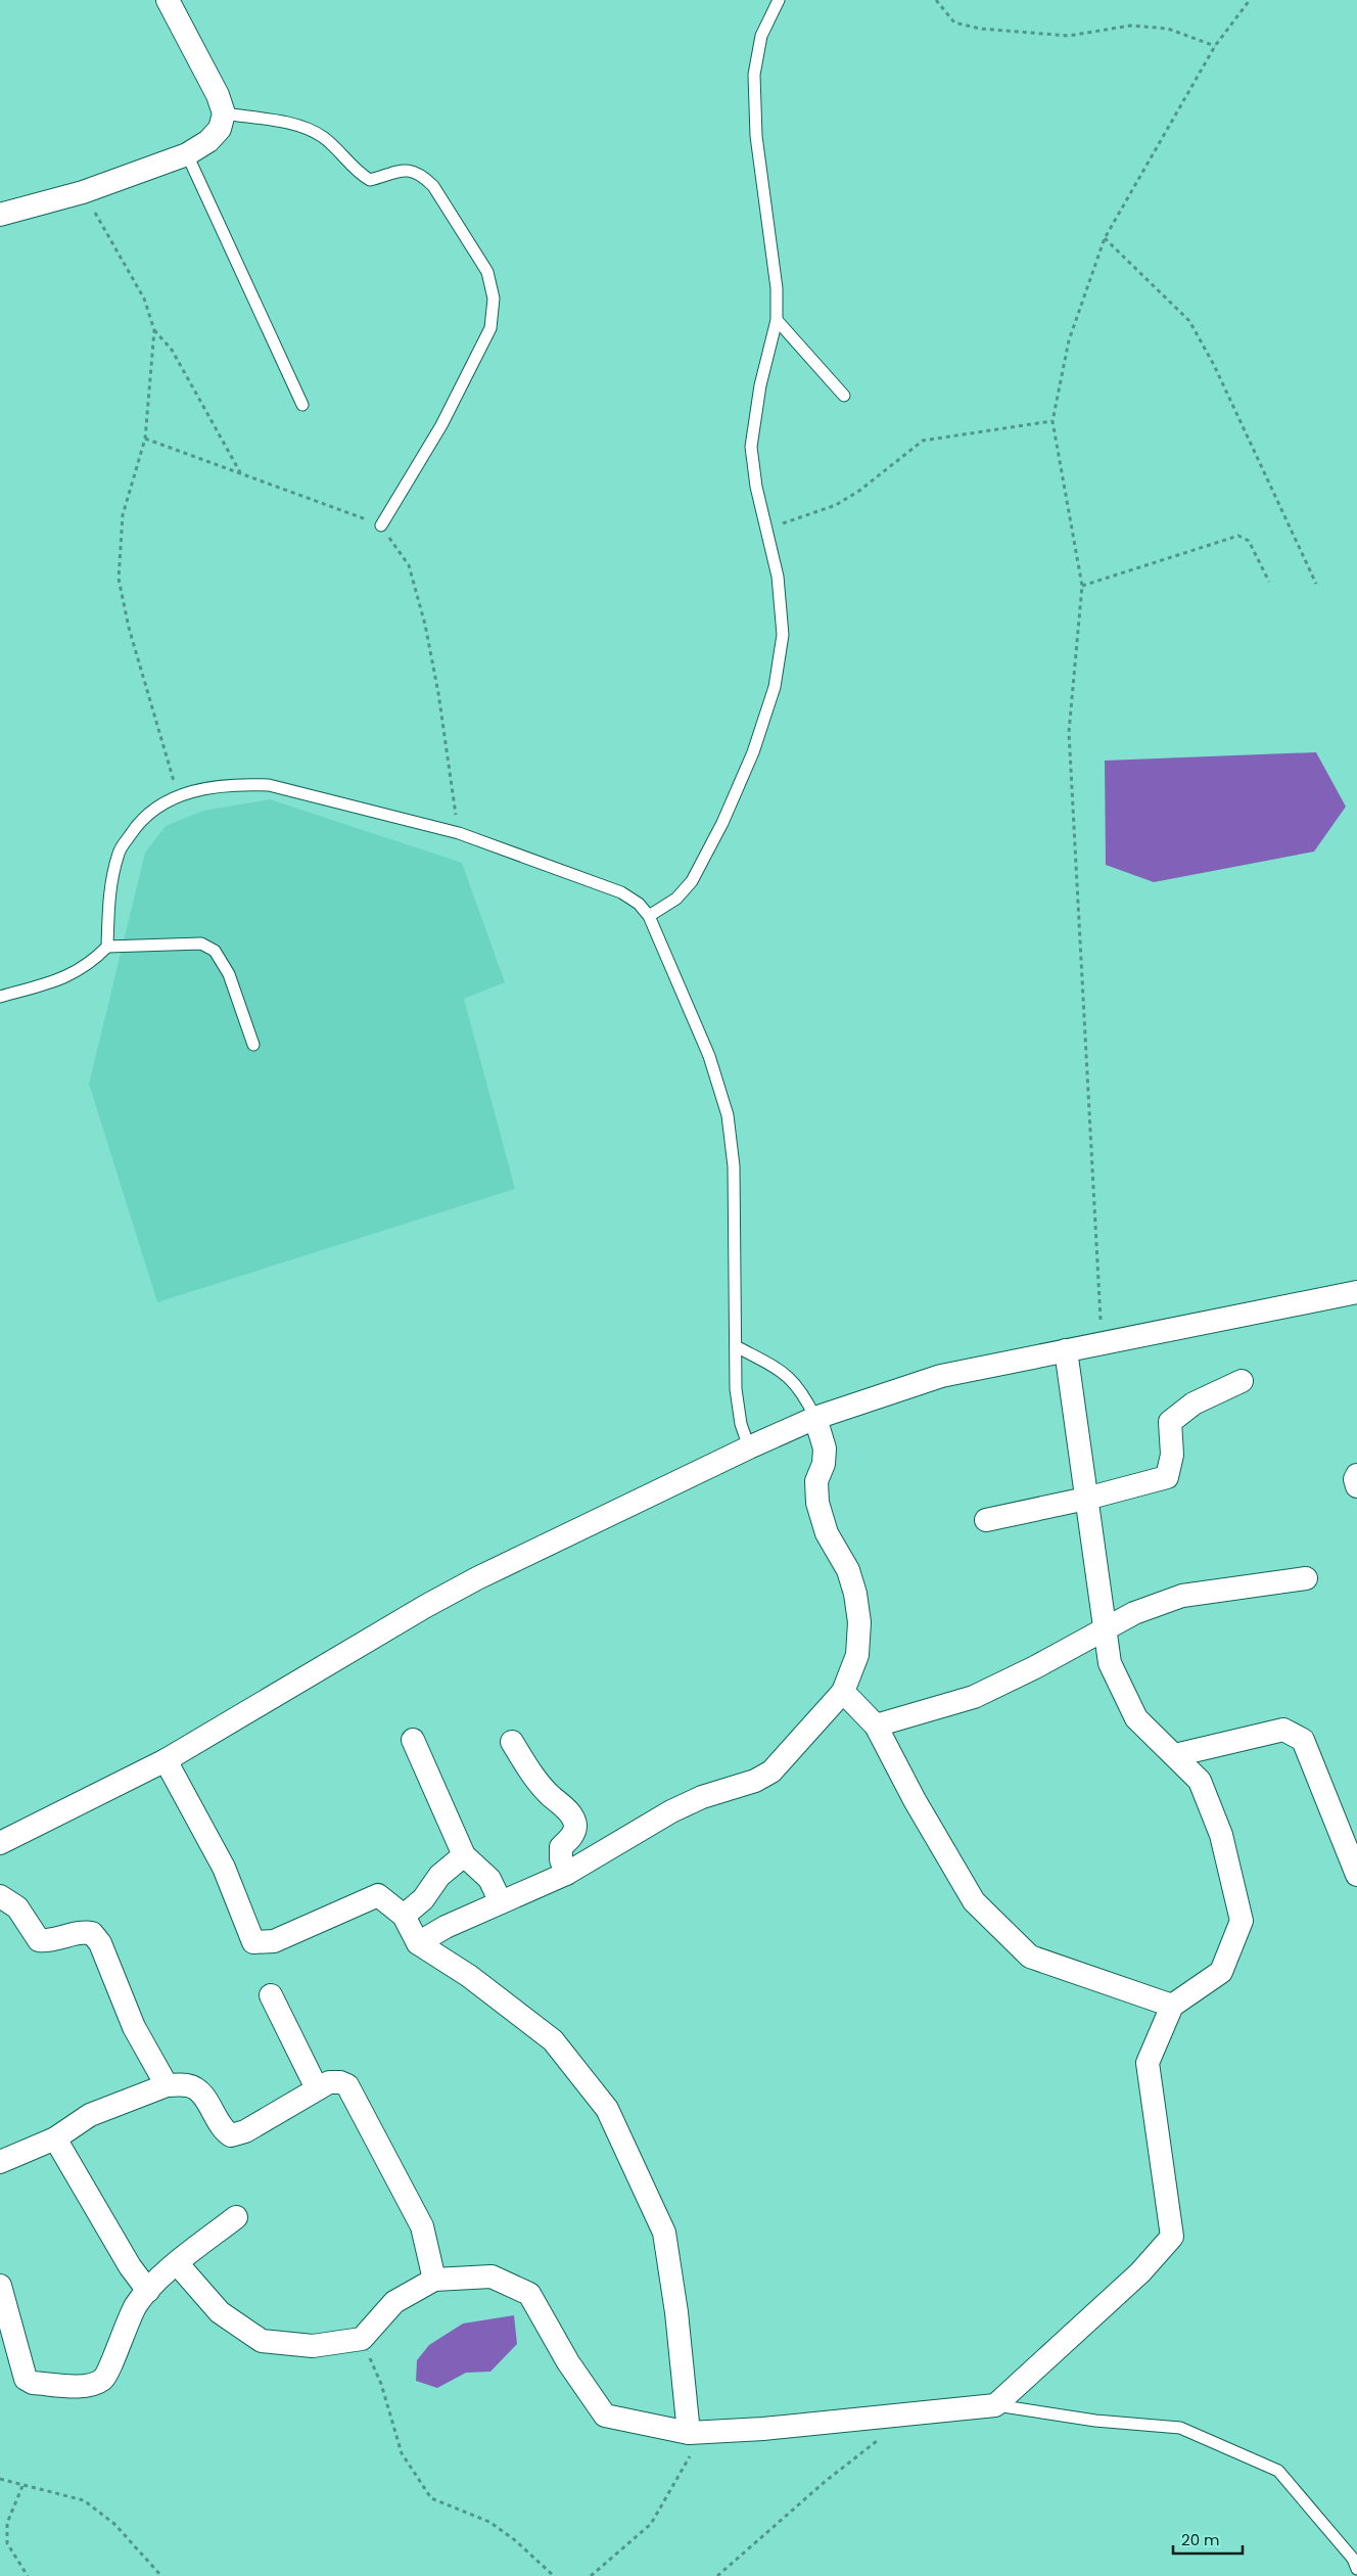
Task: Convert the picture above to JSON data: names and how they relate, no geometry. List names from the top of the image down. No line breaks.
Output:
{"scale_bar":"20 m"}
